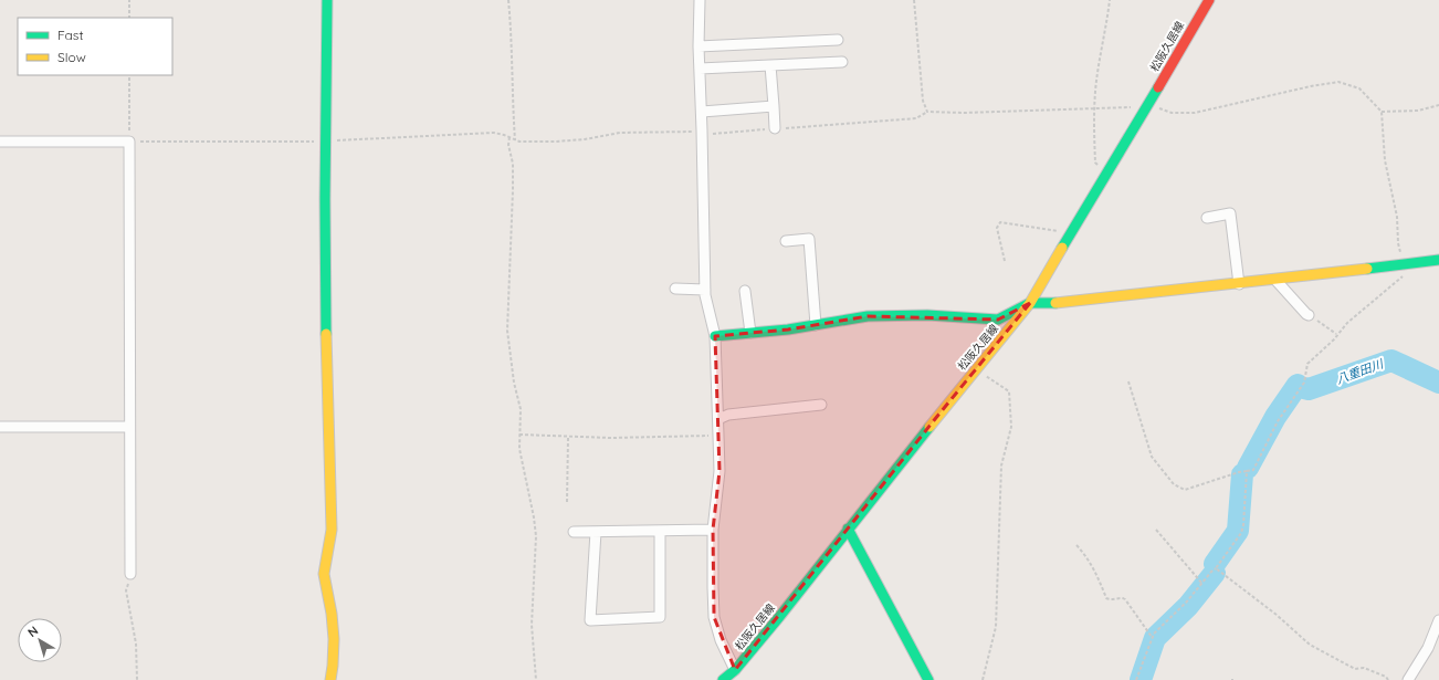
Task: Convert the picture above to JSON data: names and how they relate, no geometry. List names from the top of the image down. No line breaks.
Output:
{"streets":{"street":["松阪久居線"]},"water":["八重田川"],"legend":["Fast","Slow"],"north":"top left"}
